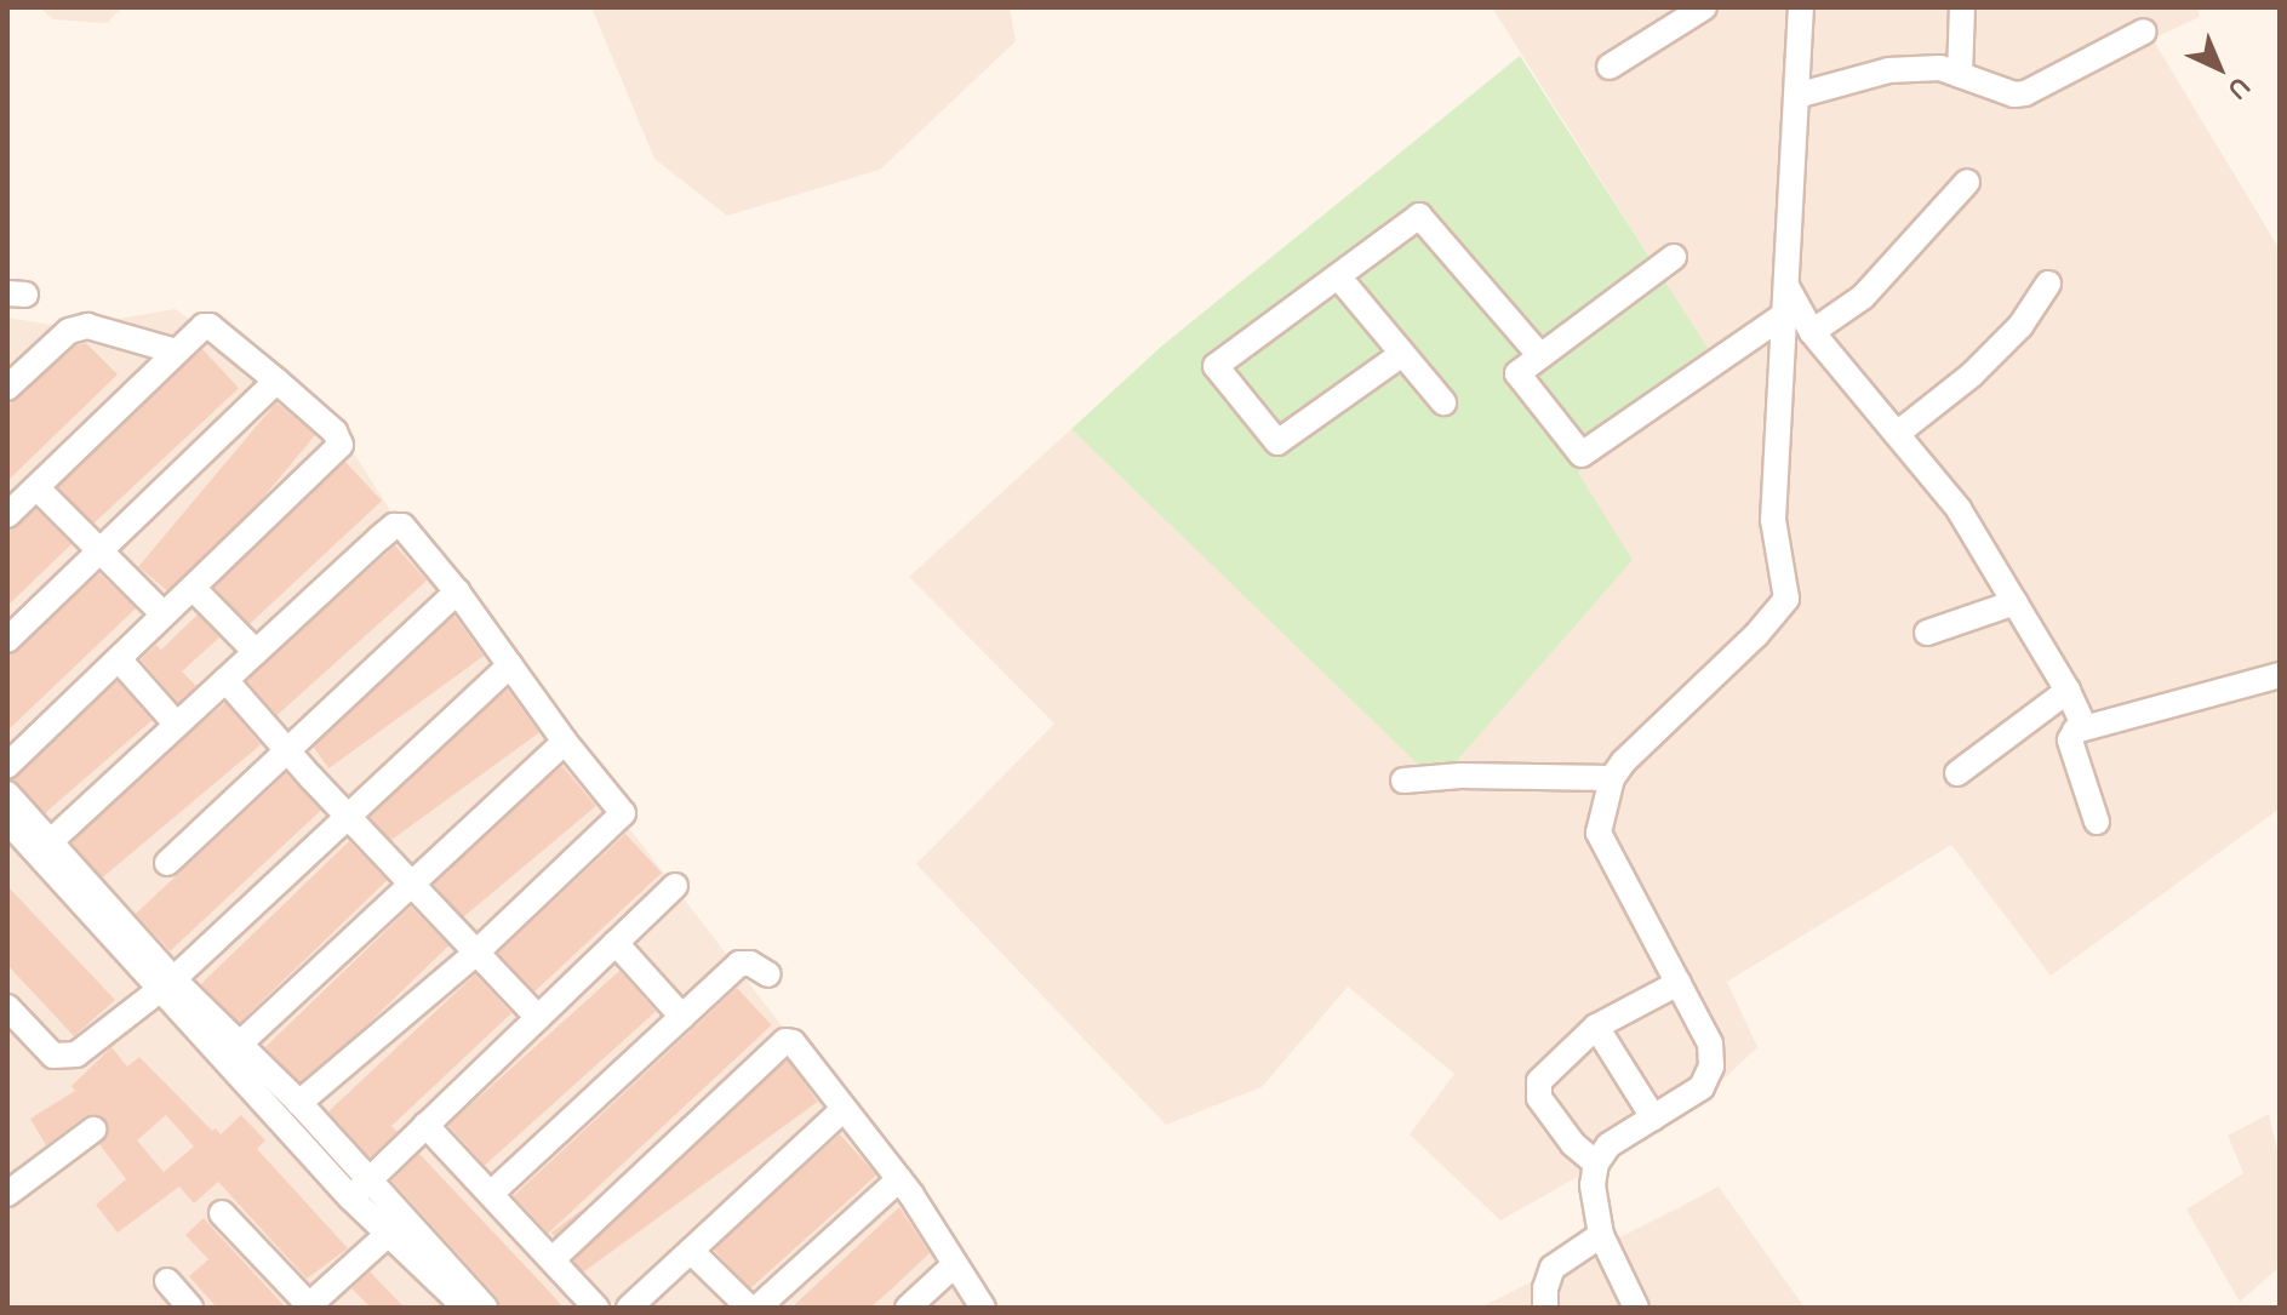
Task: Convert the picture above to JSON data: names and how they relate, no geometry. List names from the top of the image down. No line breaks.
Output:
{"north":"bottom right"}
